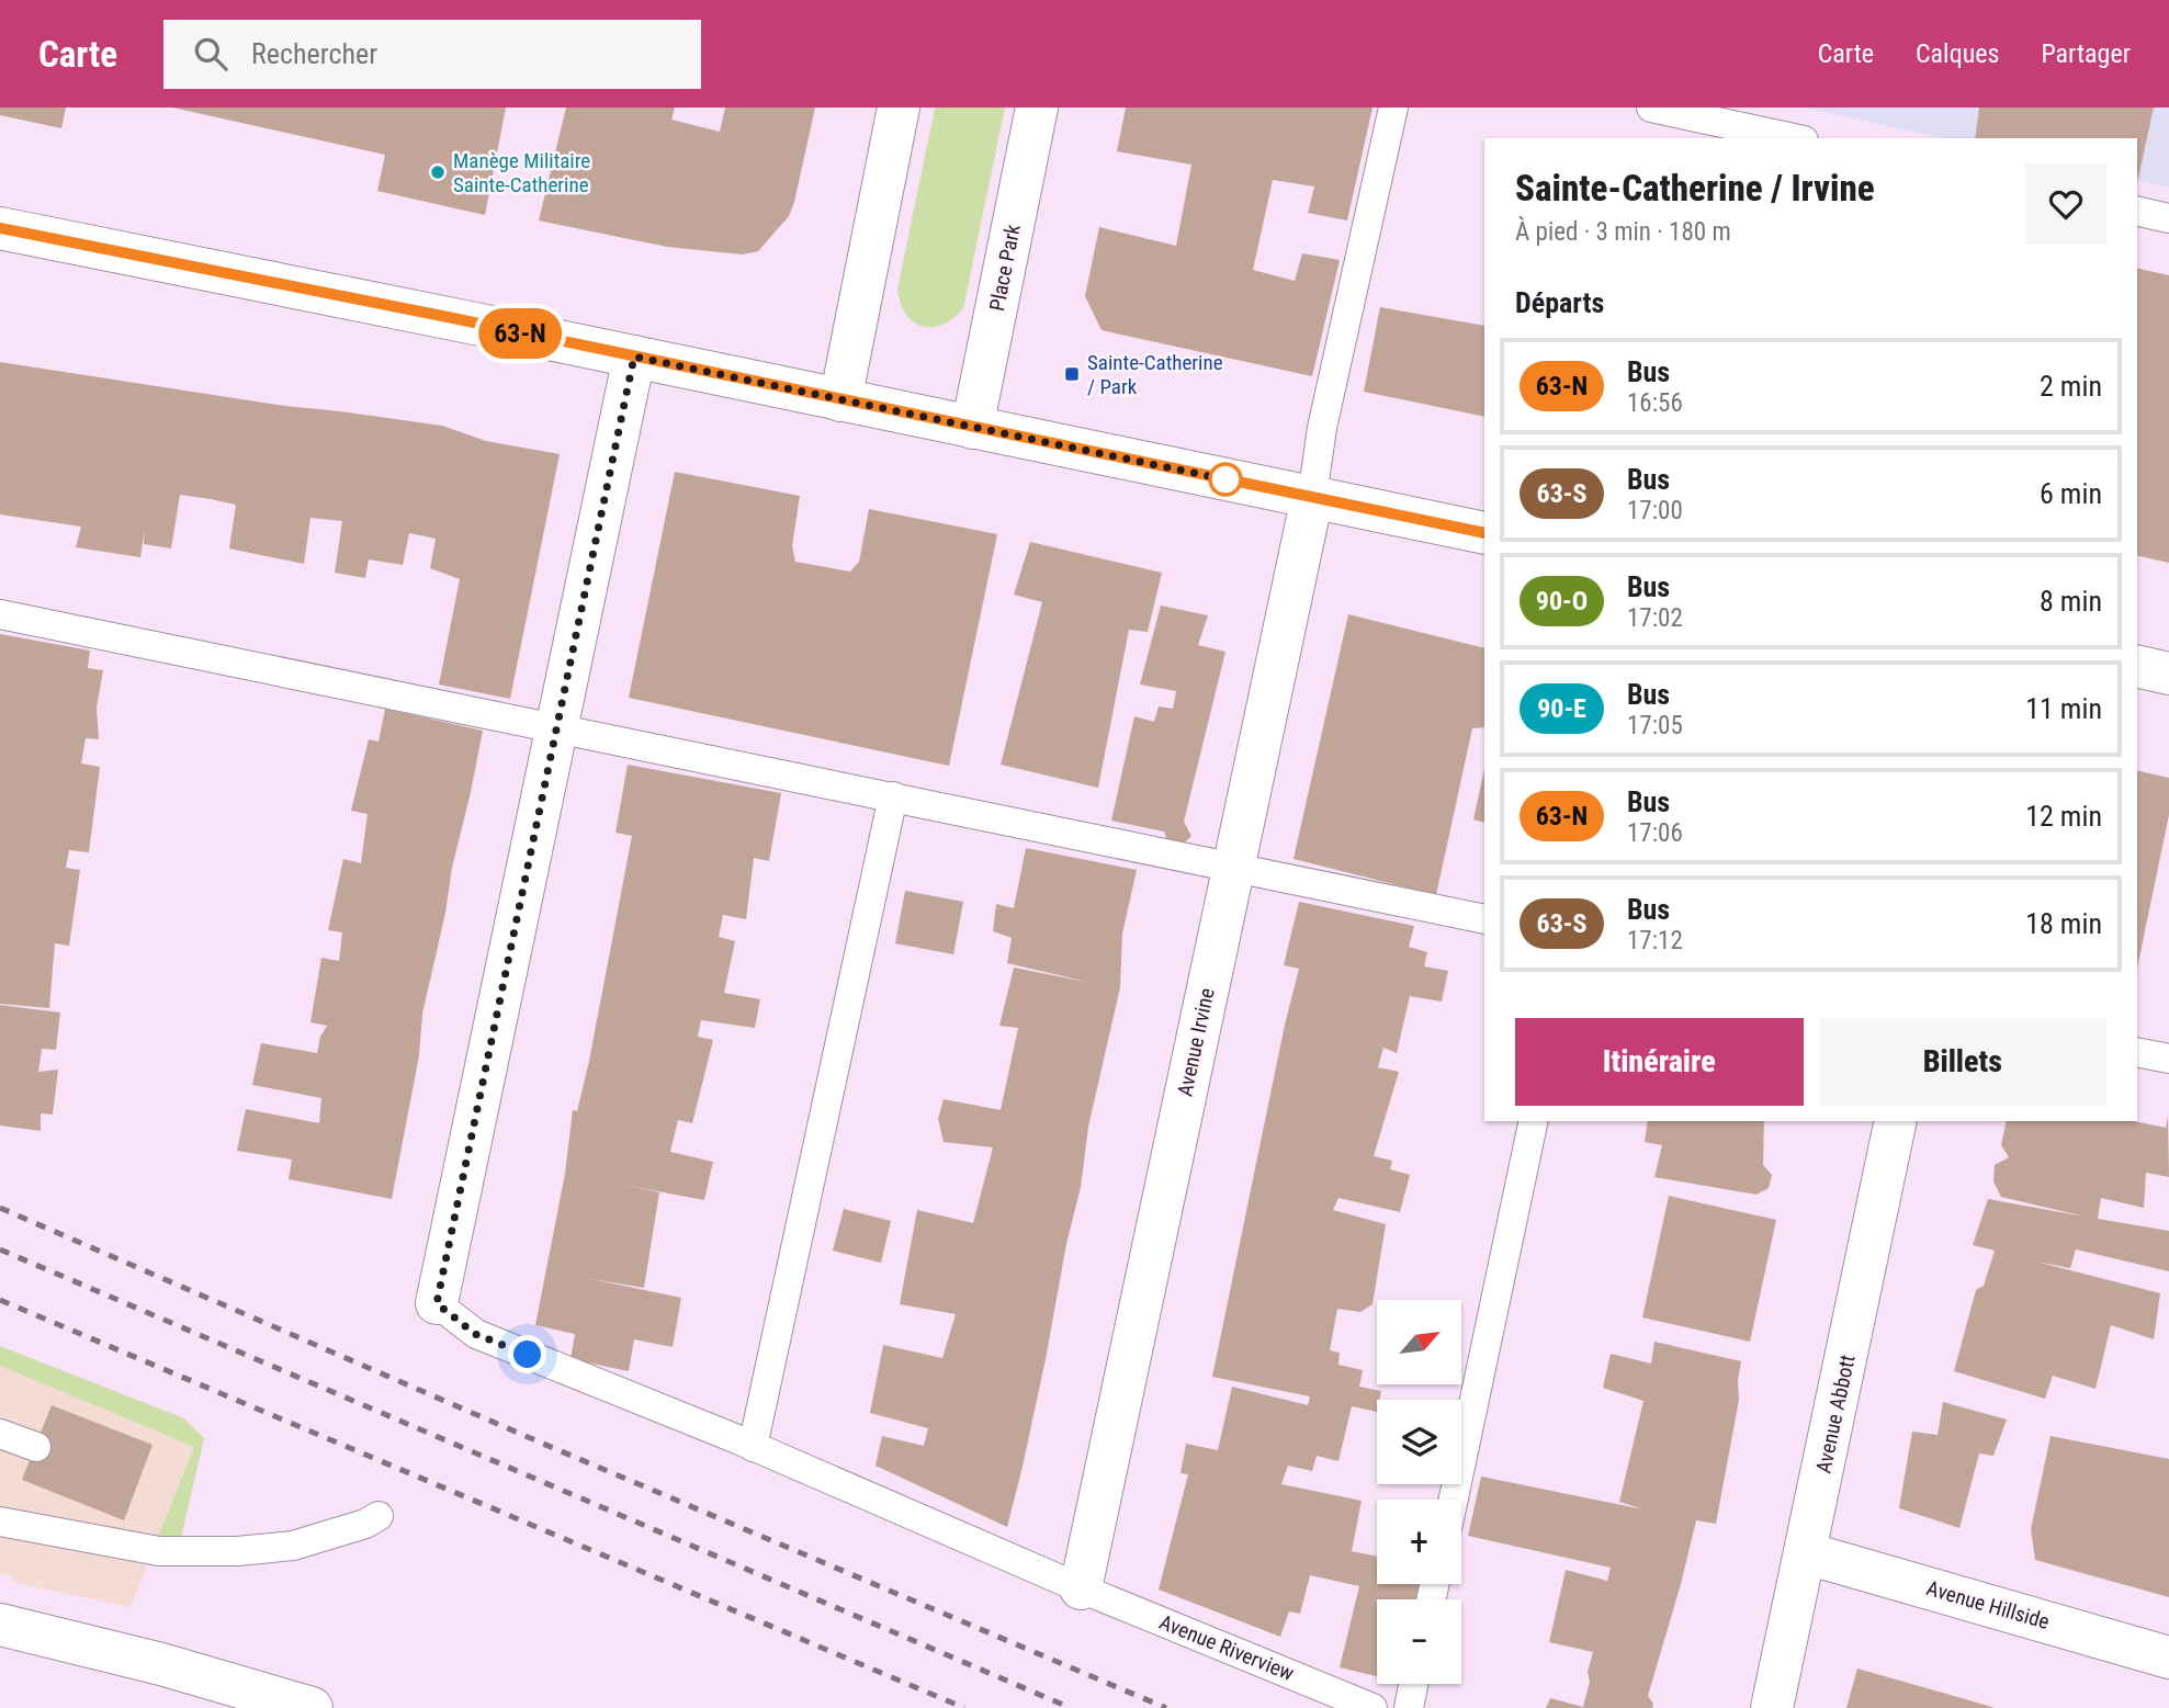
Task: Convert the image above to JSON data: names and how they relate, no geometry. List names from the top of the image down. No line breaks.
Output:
{"streets":{"main road":["Place Park","Avenue Irvine","Avenue Abbott","Avenue Hillside"],"lane":["Avenue Riverview"]},"crossings":[["Avenue Irvine","Avenue Riverview"],["Avenue Abbott","Avenue Hillside"]],"places":{"other":["Manège Militaire Sainte-Catherine"],"transit":["Sainte-Catherine / Park"]},"lines":["bus line 63-N"],"north":"top right","page":{"header":"Carte","search":"Rechercher","nav":["Carte","Calques","Partager"],"on_map":"63-N","heading":[["Sainte-Catherine / Irvine","À pied · 3 min · 180 m"],"Départs"],"list":[{"mark":"63-N","name":"Bus","note":"16:56","value":"2 min"},{"mark":"63-S","name":"Bus","note":"17:00","value":"6 min"},{"mark":"90-O","name":"Bus","note":"17:02","value":"8 min"},{"mark":"90-E","name":"Bus","note":"17:05","value":"11 min"},{"mark":"63-N","name":"Bus","note":"17:06","value":"12 min"},{"mark":"63-S","name":"Bus","note":"17:12","value":"18 min"}],"buttons":["Itinéraire","Billets"],"map_buttons":["+","−"]}}
